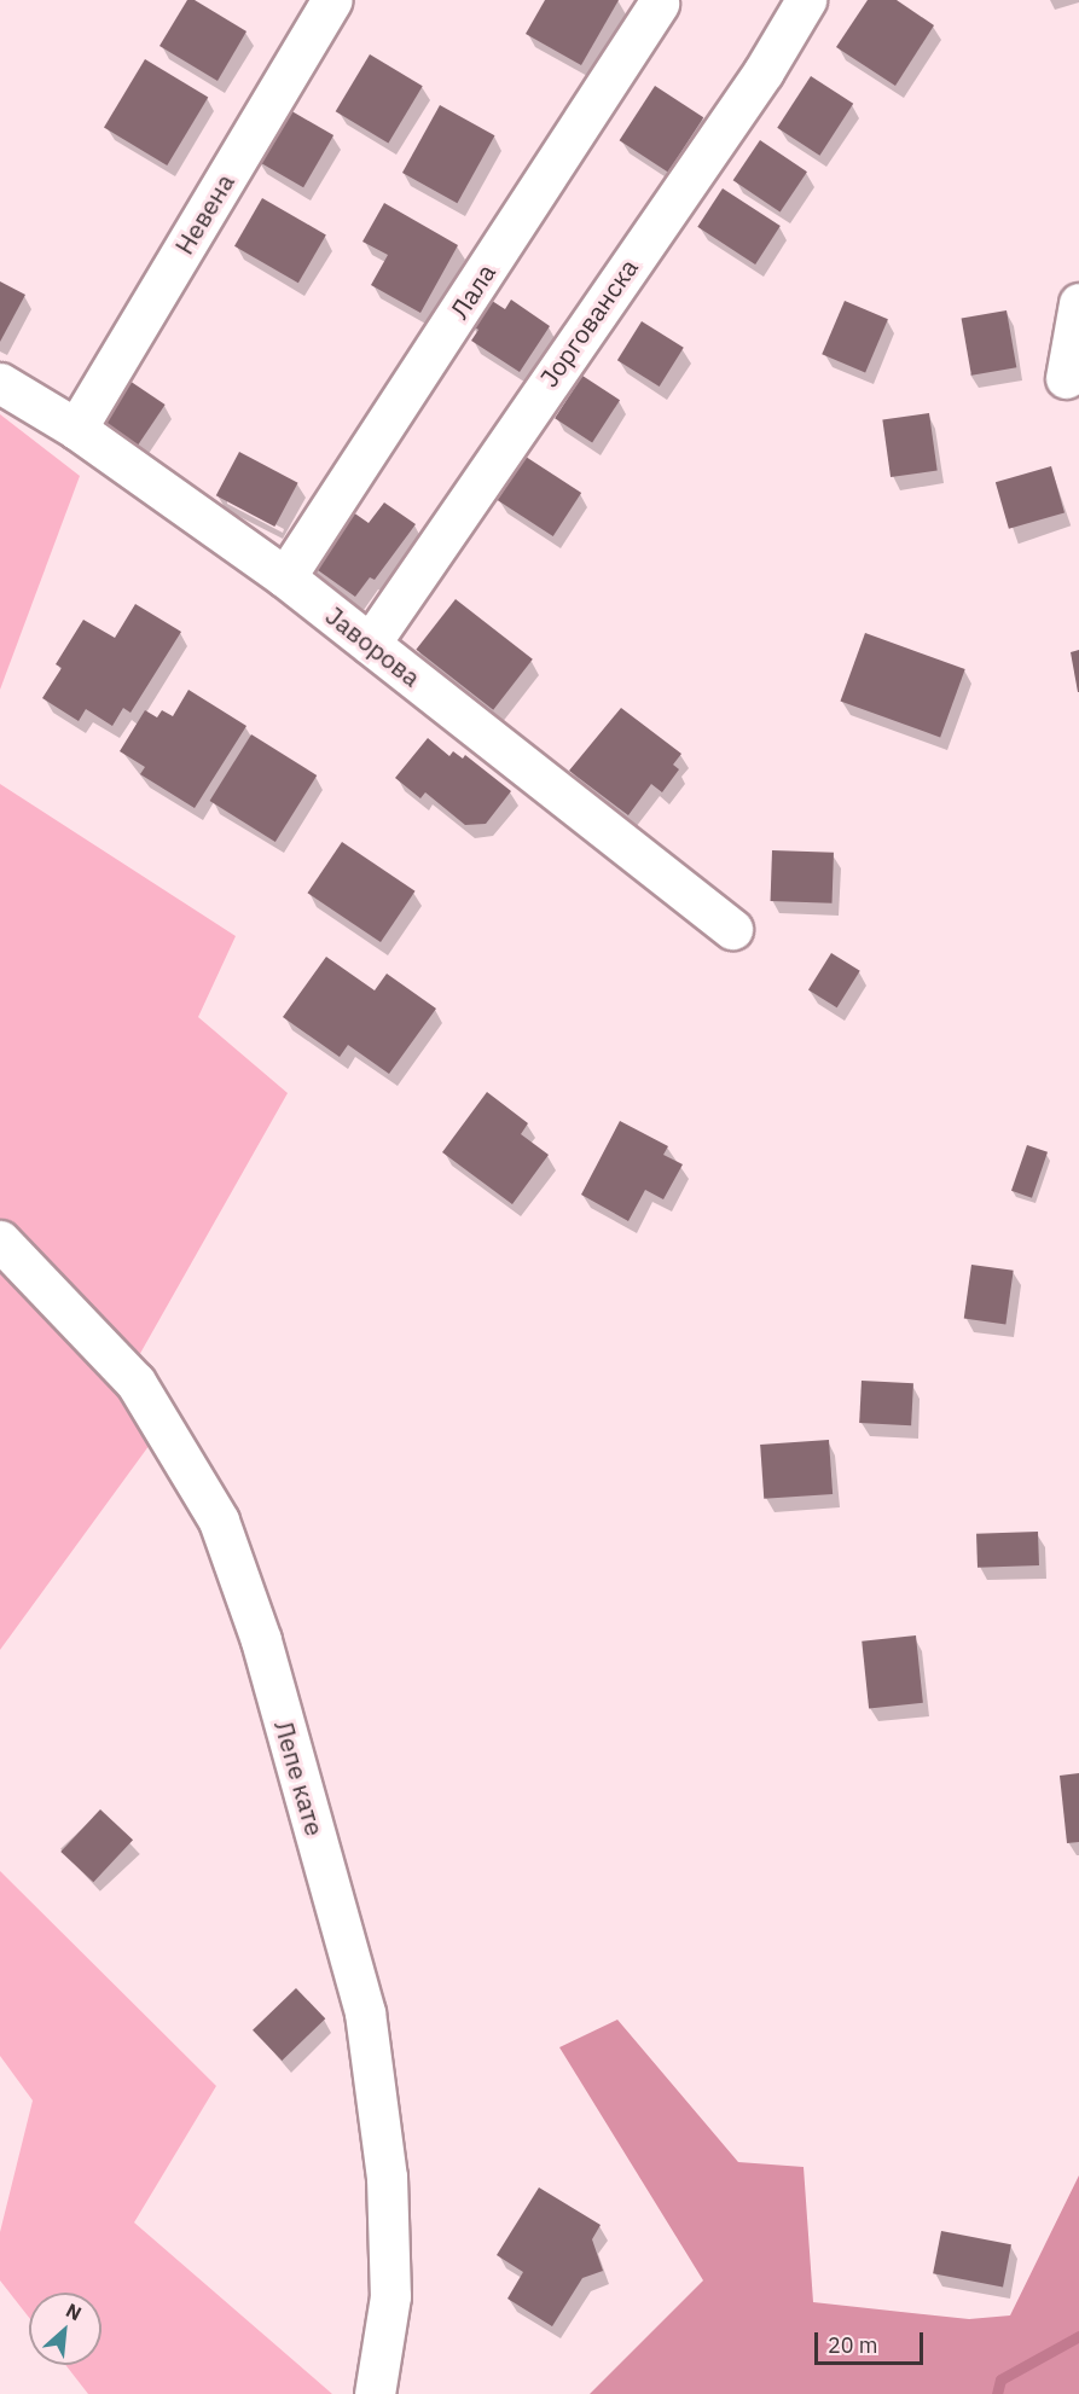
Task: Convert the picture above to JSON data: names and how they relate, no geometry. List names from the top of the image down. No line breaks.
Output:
{"streets":{"street":["Невена","Лала","Јоргованска","Јаворова","Лепе кате"]},"crossings":[["Невена","Јаворова"],["Лала","Јаворова"],["Јоргованска","Јаворова"]],"scale_bar":"20 m","north":"top right"}
